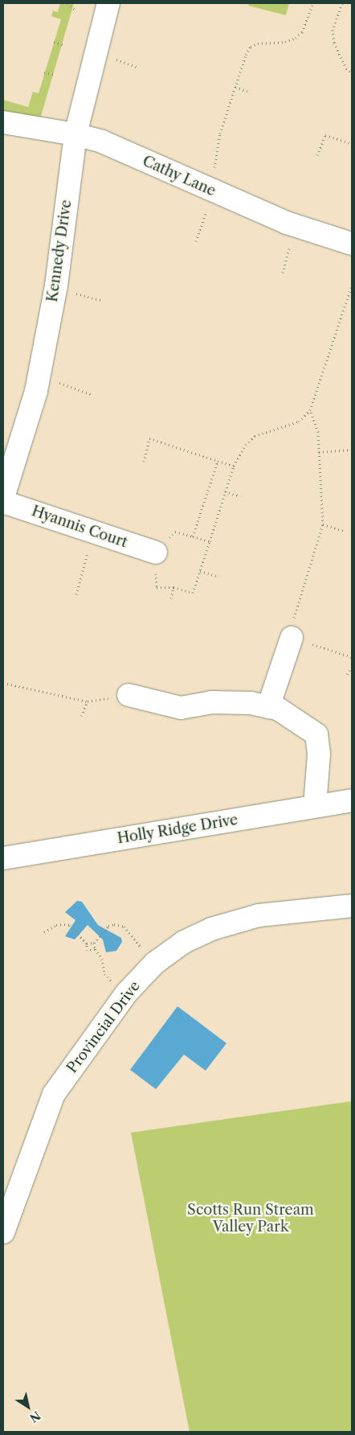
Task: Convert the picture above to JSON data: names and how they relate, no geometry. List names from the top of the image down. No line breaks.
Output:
{"streets":{"street":["Cathy Lane","Kennedy Drive","Hyannis Court","Holly Ridge Drive","Provincial Drive"]},"crossings":[["Cathy Lane","Kennedy Drive"]],"parks":["Scotts Run Stream Valley Park"],"north":"bottom right"}
